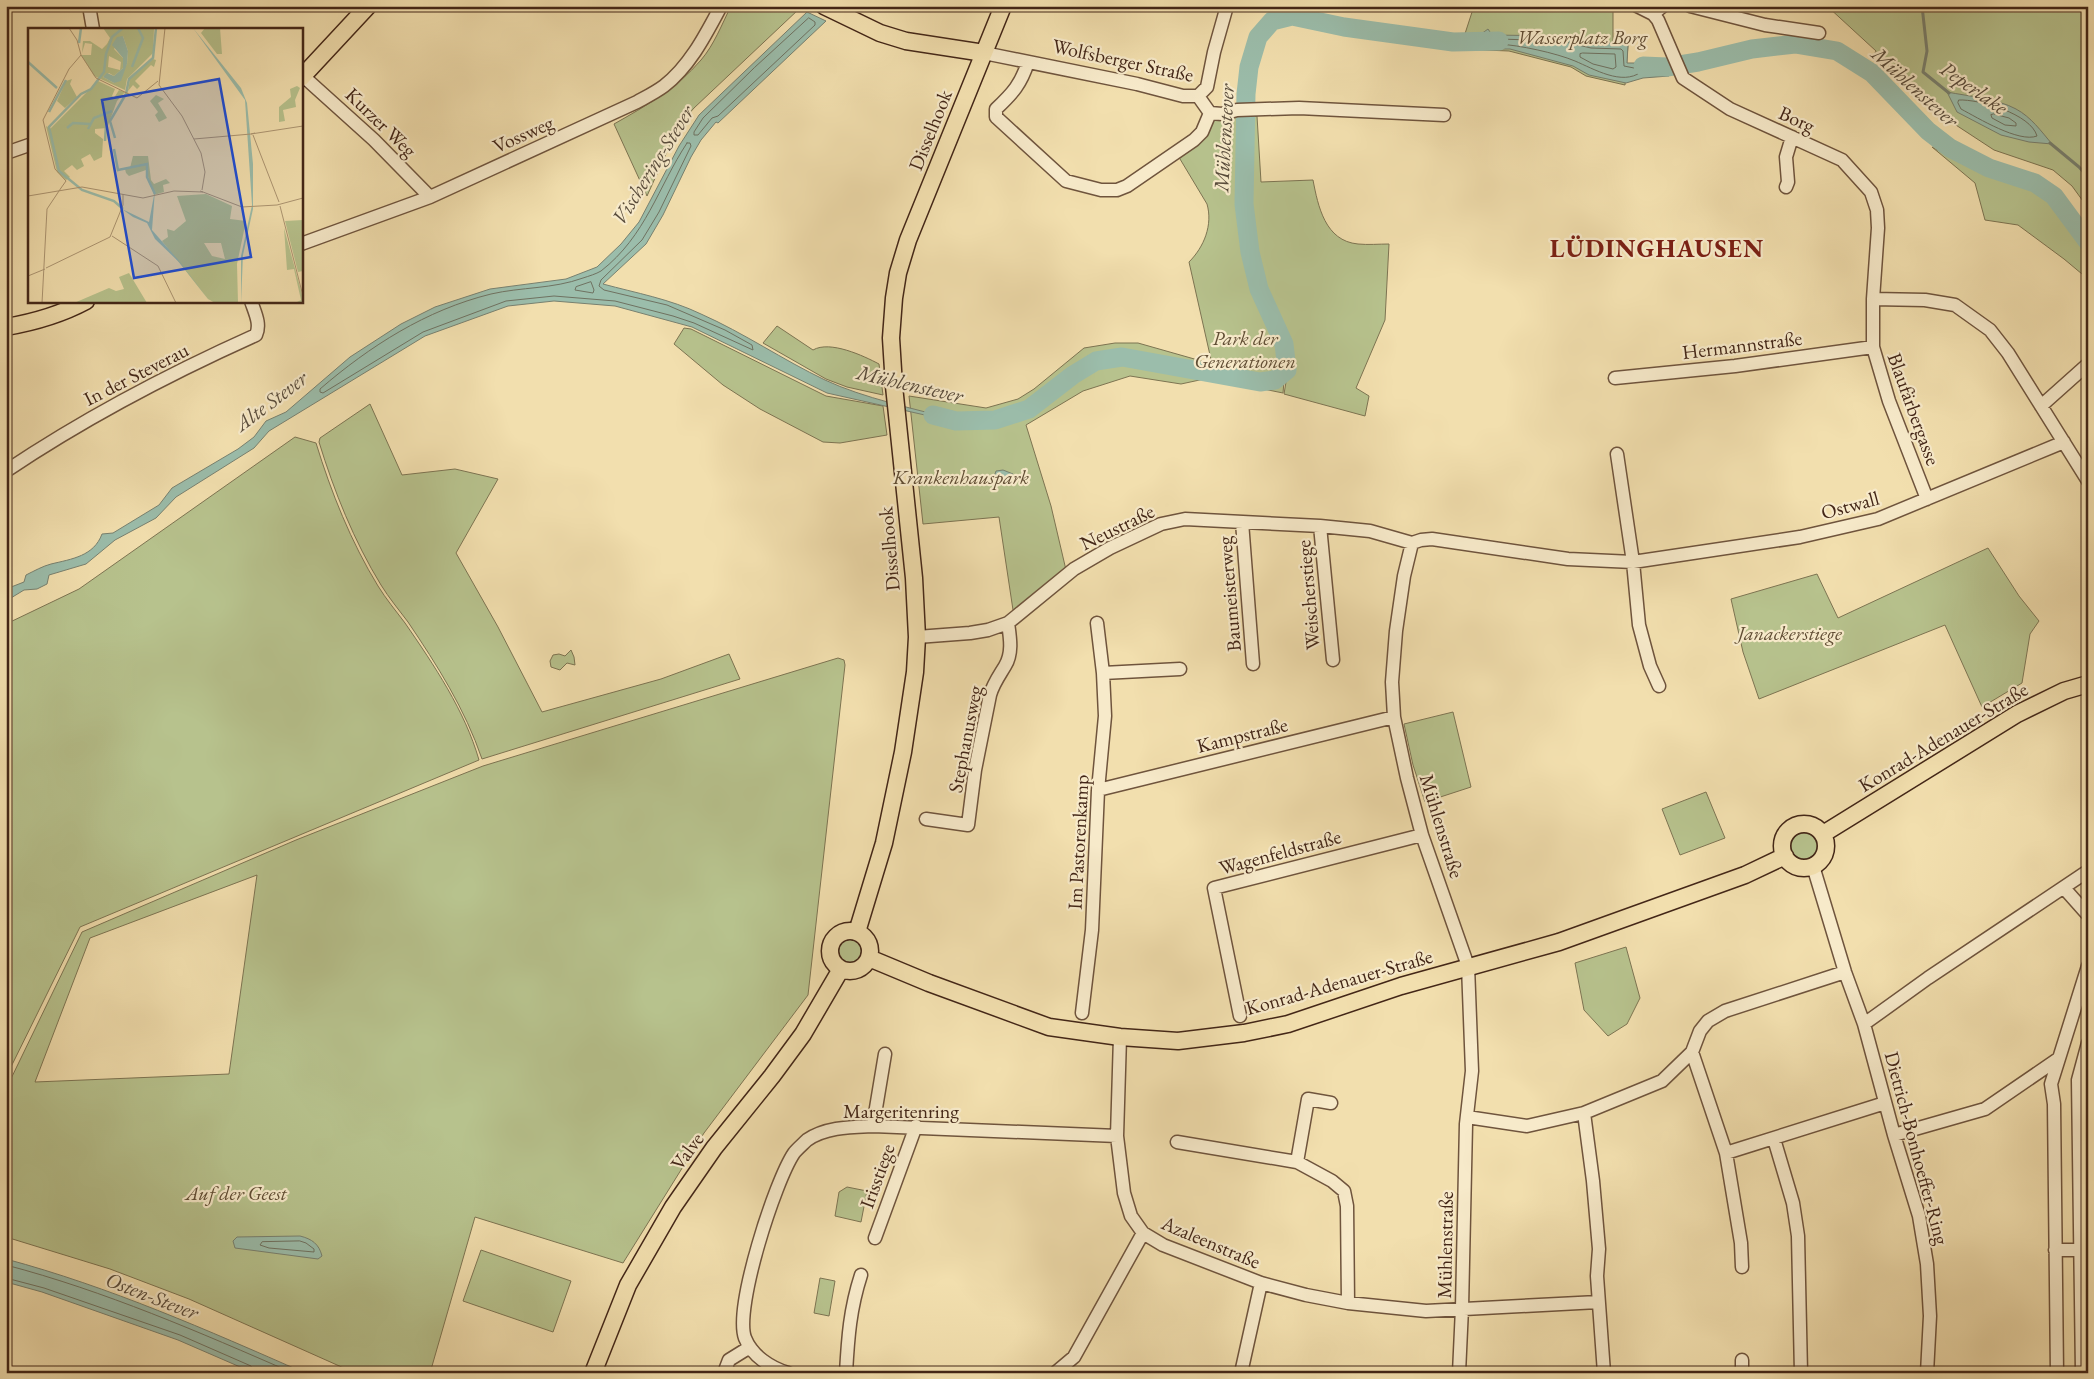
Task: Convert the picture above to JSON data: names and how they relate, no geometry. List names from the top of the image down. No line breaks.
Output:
{"streets":{"main road":["Wolfsberger Straße","Disselhook","Konrad-Adenauer-Straße","Valve"],"street":["Borg","Kurzer Weg","Vossweg","Hermannstraße","In der Steverau","Blaufärbergasse","Ostwall","Neustraße","Baumeisterweg","Weischerstiege","Kampstraße","Stephanusweg","Mühlenstraße","Im Pastorenkamp","Wagenfeldstraße","Margeritenring","Dietrich-Bonhoeffer-Ring","Irisstiege","Azaleenstraße"]},"crossings":[["Wolfsberger Straße","Disselhook"],["Borg","Blaufärbergasse"],["Kurzer Weg","Vossweg"],["Disselhook","Neustraße"],["Disselhook","Konrad-Adenauer-Straße"],["Disselhook","Valve"],["Hermannstraße","Blaufärbergasse"],["Blaufärbergasse","Ostwall"],["Ostwall","Neustraße"],["Ostwall","Mühlenstraße"],["Neustraße","Baumeisterweg"],["Neustraße","Weischerstiege"],["Neustraße","Stephanusweg"],["Neustraße","Mühlenstraße"],["Kampstraße","Mühlenstraße"],["Kampstraße","Im Pastorenkamp"],["Konrad-Adenauer-Straße","Mühlenstraße"],["Konrad-Adenauer-Straße","Dietrich-Bonhoeffer-Ring"],["Konrad-Adenauer-Straße","Valve"],["Konrad-Adenauer-Straße","Azaleenstraße"],["Mühlenstraße","Wagenfeldstraße"],["Mühlenstraße","Azaleenstraße"],["Margeritenring","Irisstiege"],["Margeritenring","Azaleenstraße"]],"districts":["LÜDINGHAUSEN"],"water":["Mühlenstever","Peperlake","Vischering-Stever","Alte Stever","Osten-Stever"],"parks":["Wasserplatz Borg","Park der Generationen","Krankenhauspark","Janackerstiege","Auf der Geest"]}
